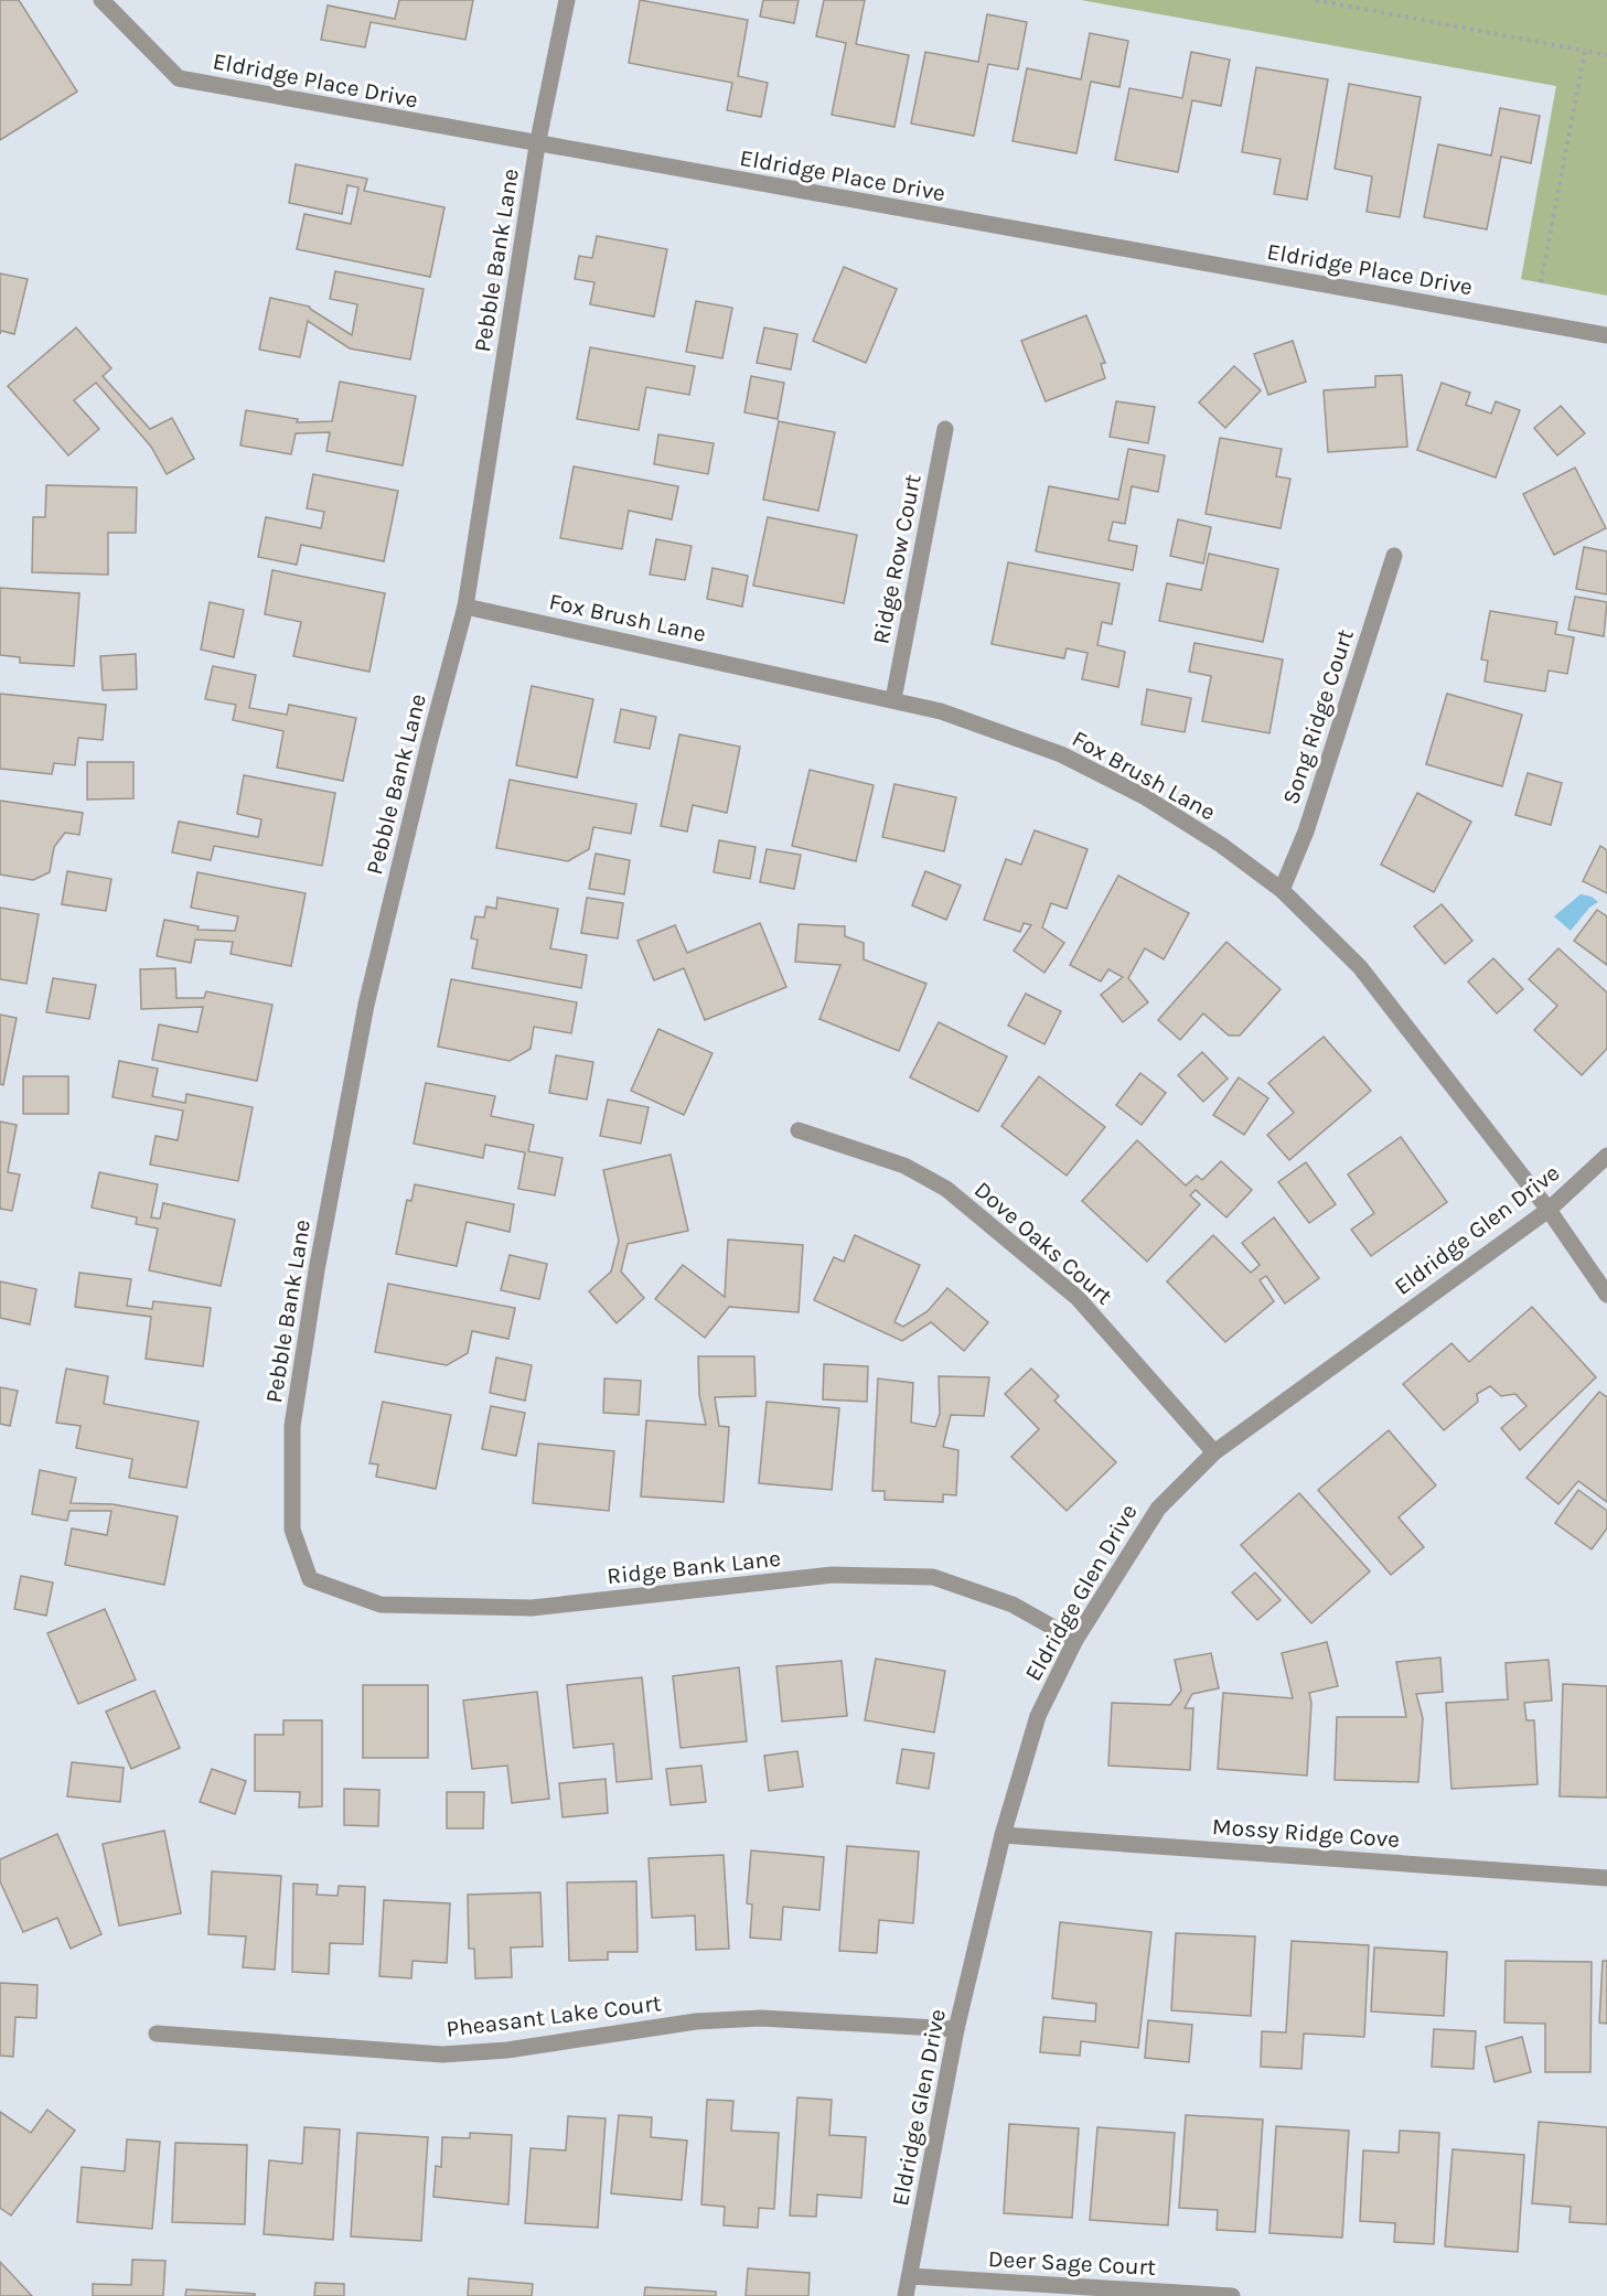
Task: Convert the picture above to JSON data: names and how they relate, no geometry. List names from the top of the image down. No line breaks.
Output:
{"streets":{"street":["Eldridge Place Drive","Pebble Bank Lane","Ridge Row Court","Fox Brush Lane","Song Ridge Court","Eldridge Glen Drive","Dove Oaks Court","Ridge Bank Lane","Mossy Ridge Cove","Pheasant Lake Court","Deer Sage Court"]},"crossings":[["Eldridge Place Drive","Pebble Bank Lane"],["Pebble Bank Lane","Fox Brush Lane"],["Pebble Bank Lane","Ridge Bank Lane"],["Ridge Row Court","Fox Brush Lane"],["Fox Brush Lane","Song Ridge Court"],["Fox Brush Lane","Eldridge Glen Drive"],["Eldridge Glen Drive","Dove Oaks Court"],["Eldridge Glen Drive","Ridge Bank Lane"],["Eldridge Glen Drive","Mossy Ridge Cove"],["Eldridge Glen Drive","Pheasant Lake Court"],["Eldridge Glen Drive","Deer Sage Court"]]}
